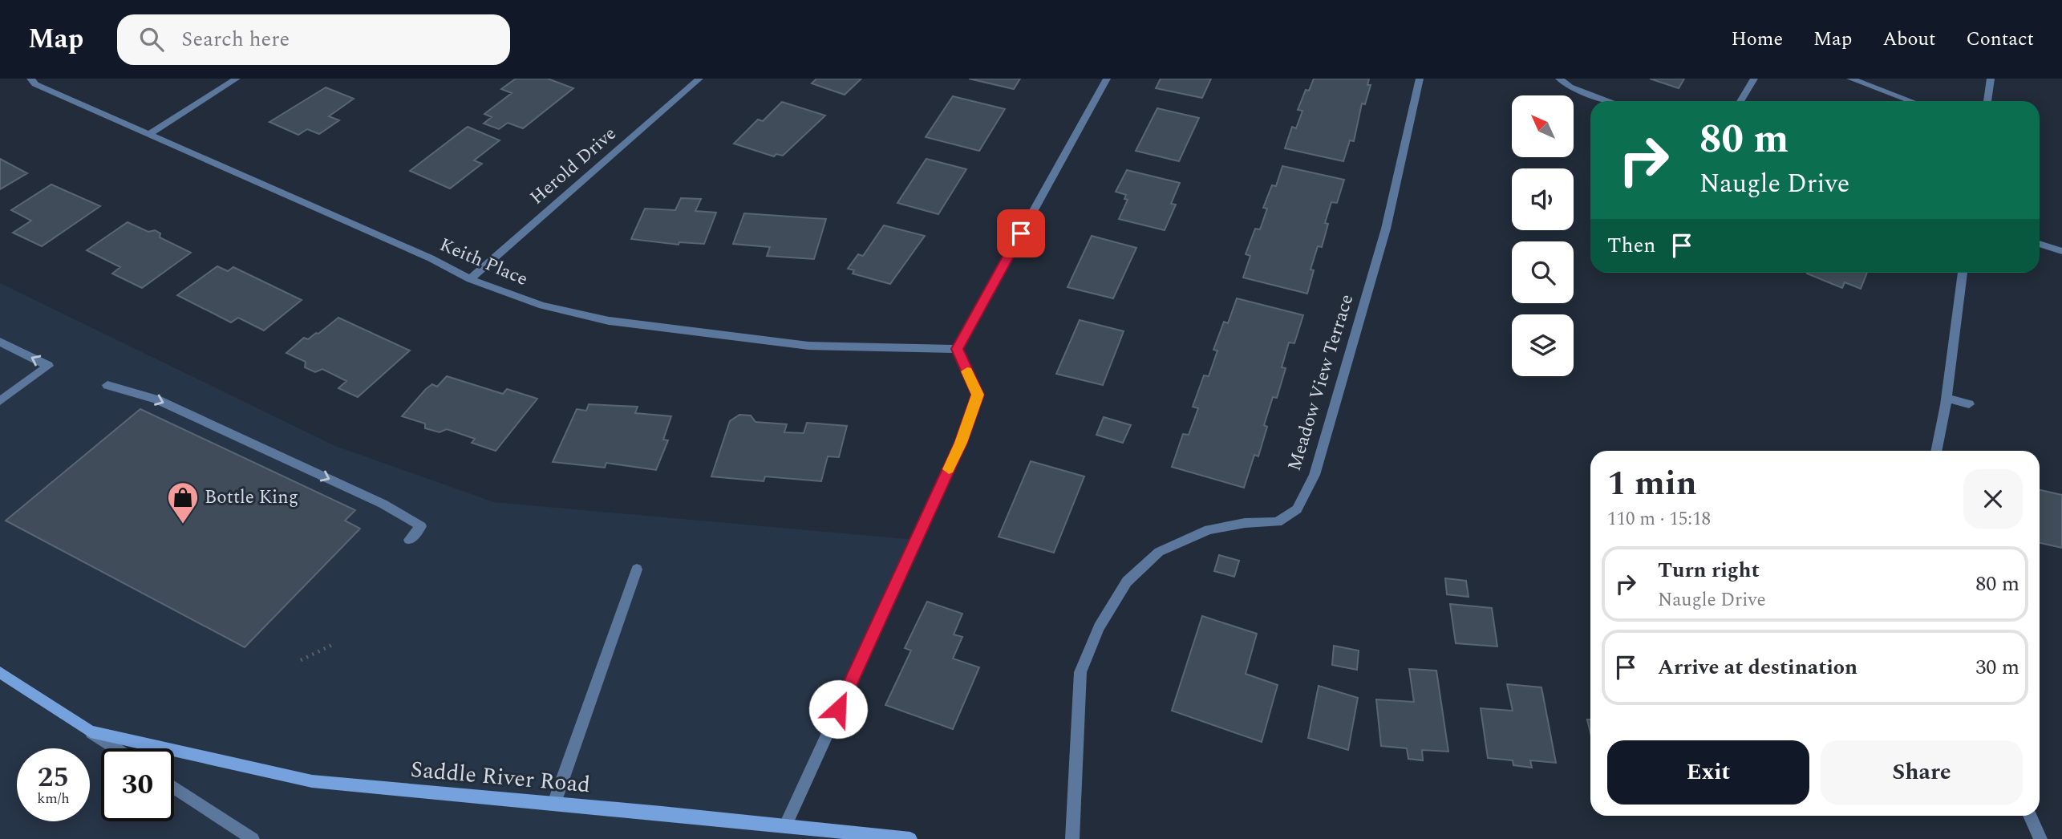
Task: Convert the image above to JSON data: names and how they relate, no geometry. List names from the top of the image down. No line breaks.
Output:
{"streets":{"main road":["Saddle River Road"],"street":["Herold Drive","Keith Place","Meadow View Terrace"]},"crossings":[["Herold Drive","Keith Place"]],"places":{"shop":["Bottle King"]},"north":"top left","page":{"header":"Map","search":"Search here","nav":["Home","Map","About","Contact"],"turn":["80 m","Naugle Drive"],"then":"Then","heading":["1 min","110 m · 15:18"],"list":[{"name":"Turn right","note":"Naugle Drive","value":"80 m"},{"name":"Arrive at destination","value":"30 m"}],"buttons":["Exit","Share"],"speed":"25 km/h","limit":"30"}}
